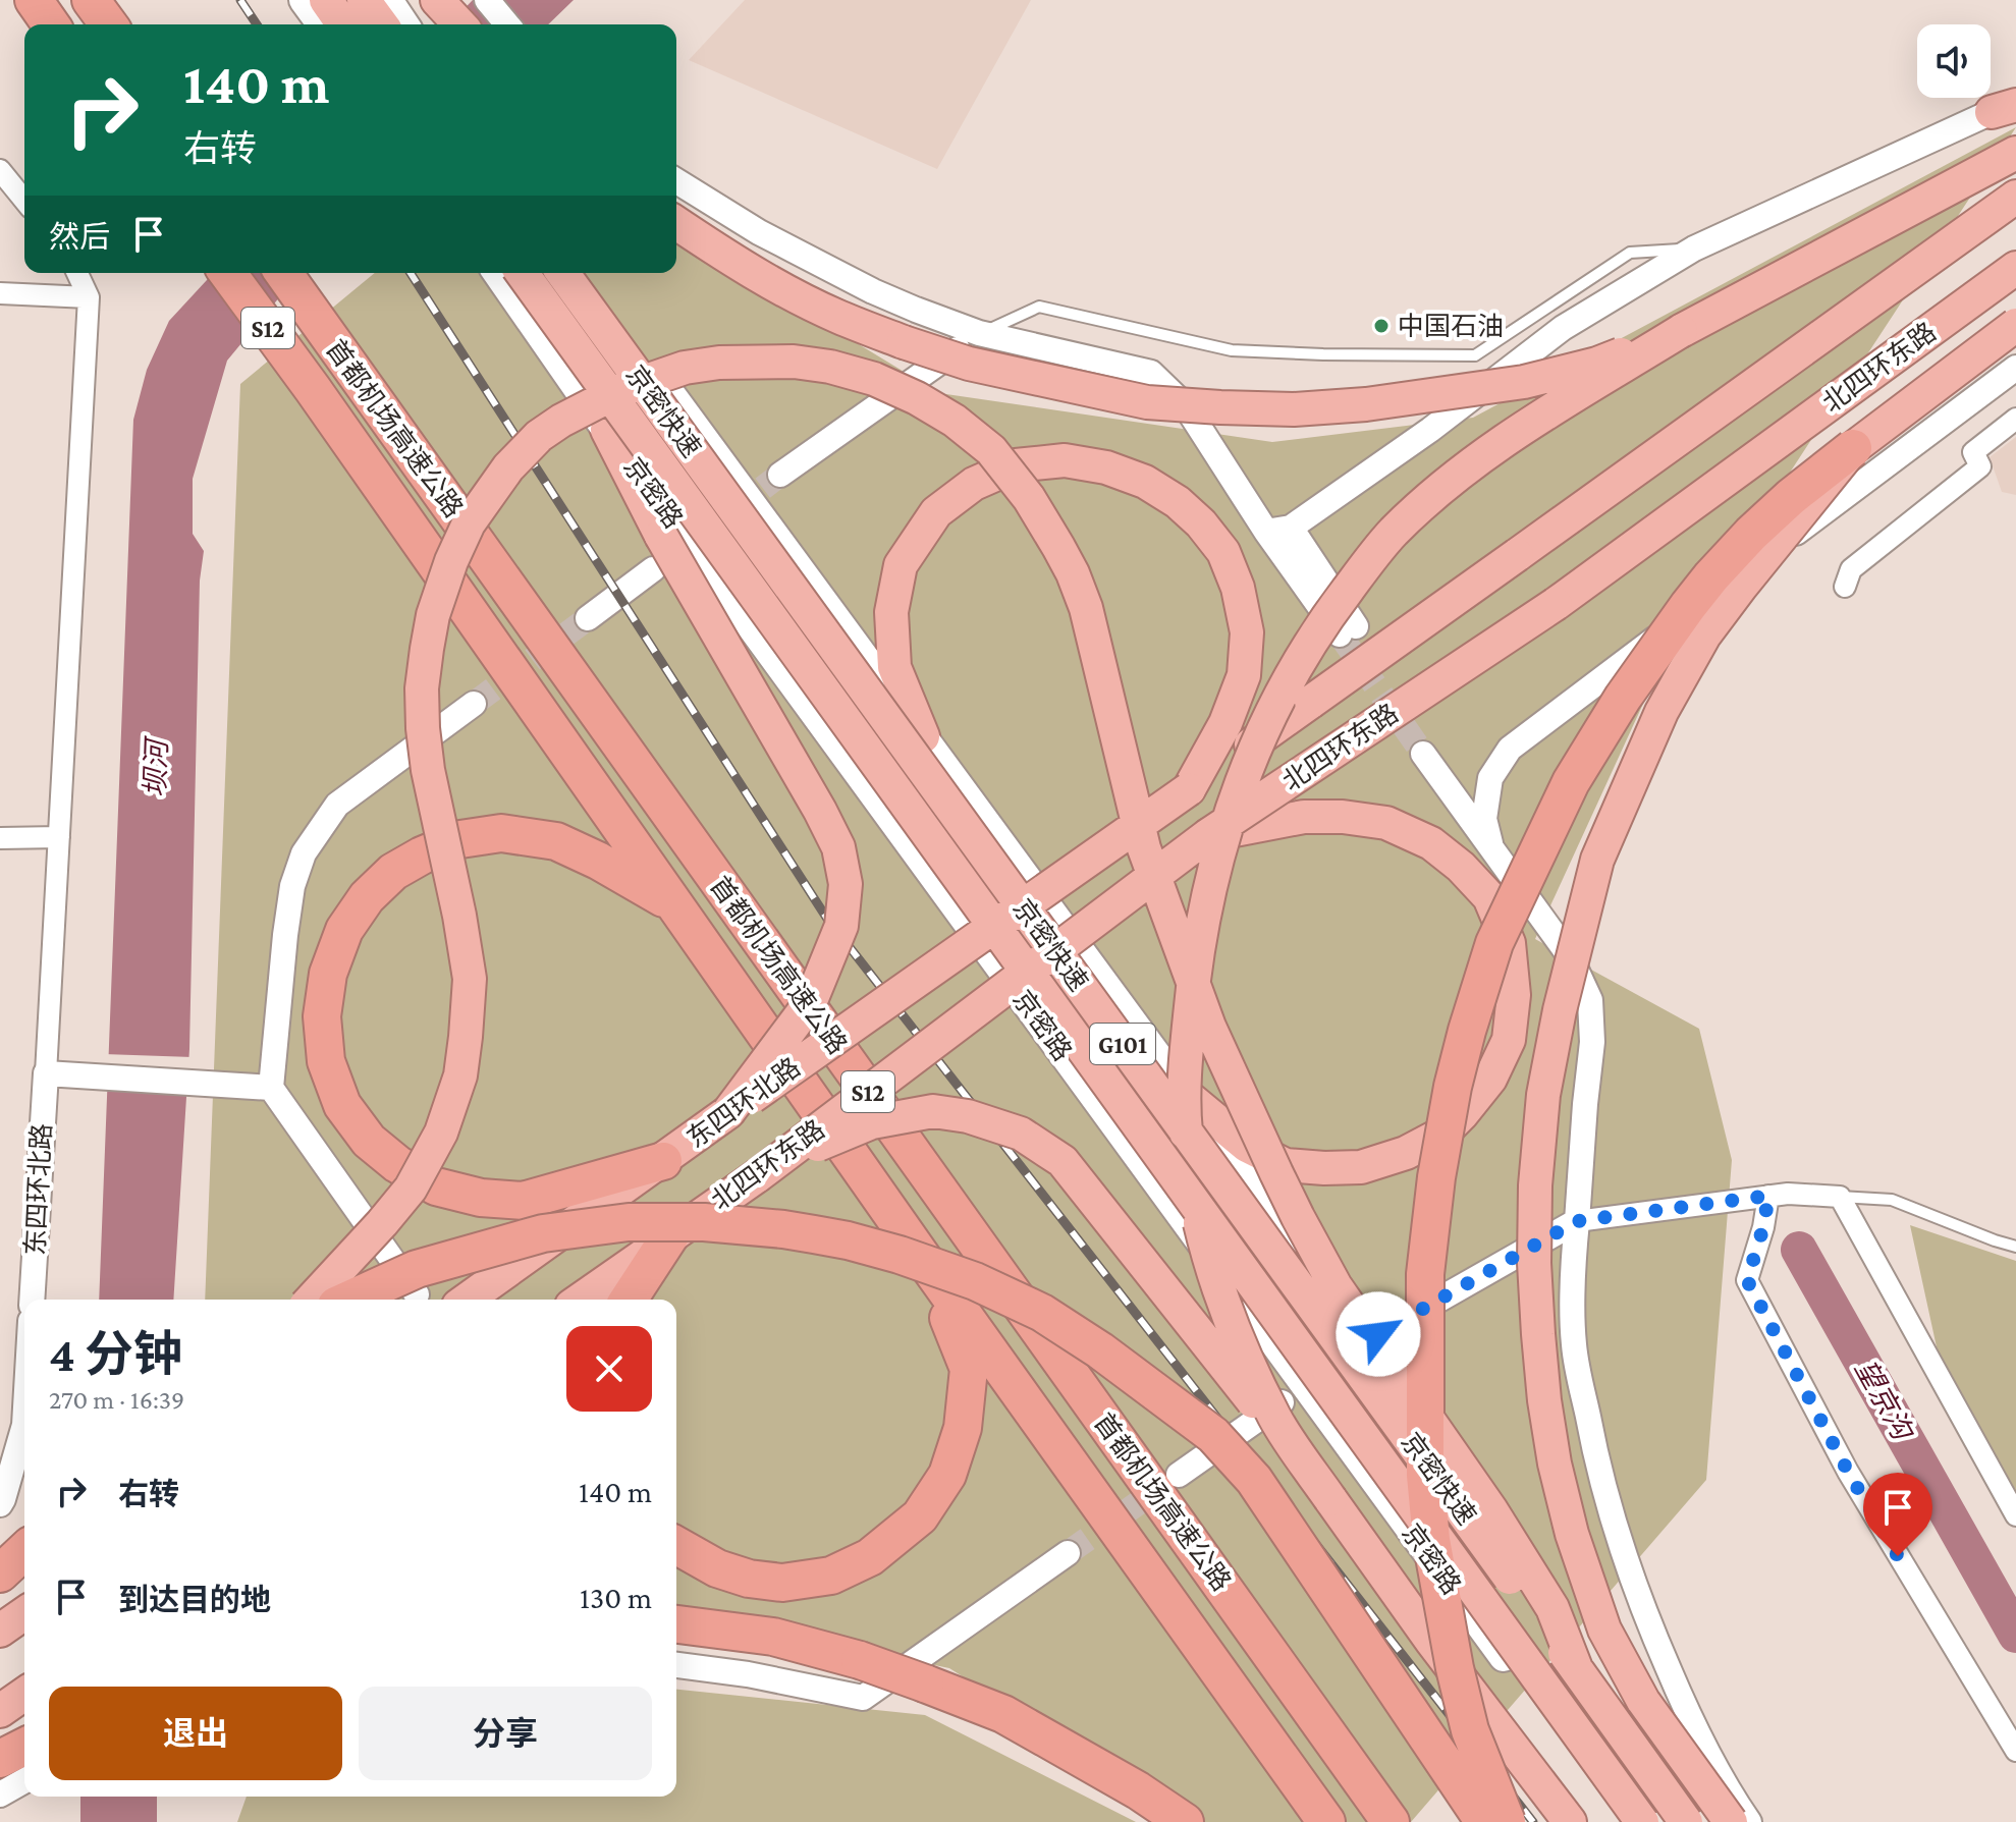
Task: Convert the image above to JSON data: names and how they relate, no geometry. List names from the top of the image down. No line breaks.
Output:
{"streets":{"highway":["S12","北四环东路","京密快速","首都机场高速公路","G101","东四环北路"],"main road":["京密路"]},"crossings":[["北四环东路","东四环北路"]],"water":["坝河","望京沟"],"places":["中国石油"],"page":{"turn":["140 m","右转"],"then":"然后","heading":["4 分钟","270 m · 16:39"],"list":[{"name":"右转","value":"140 m"},{"name":"到达目的地","value":"130 m"}],"buttons":["退出","分享"]}}
